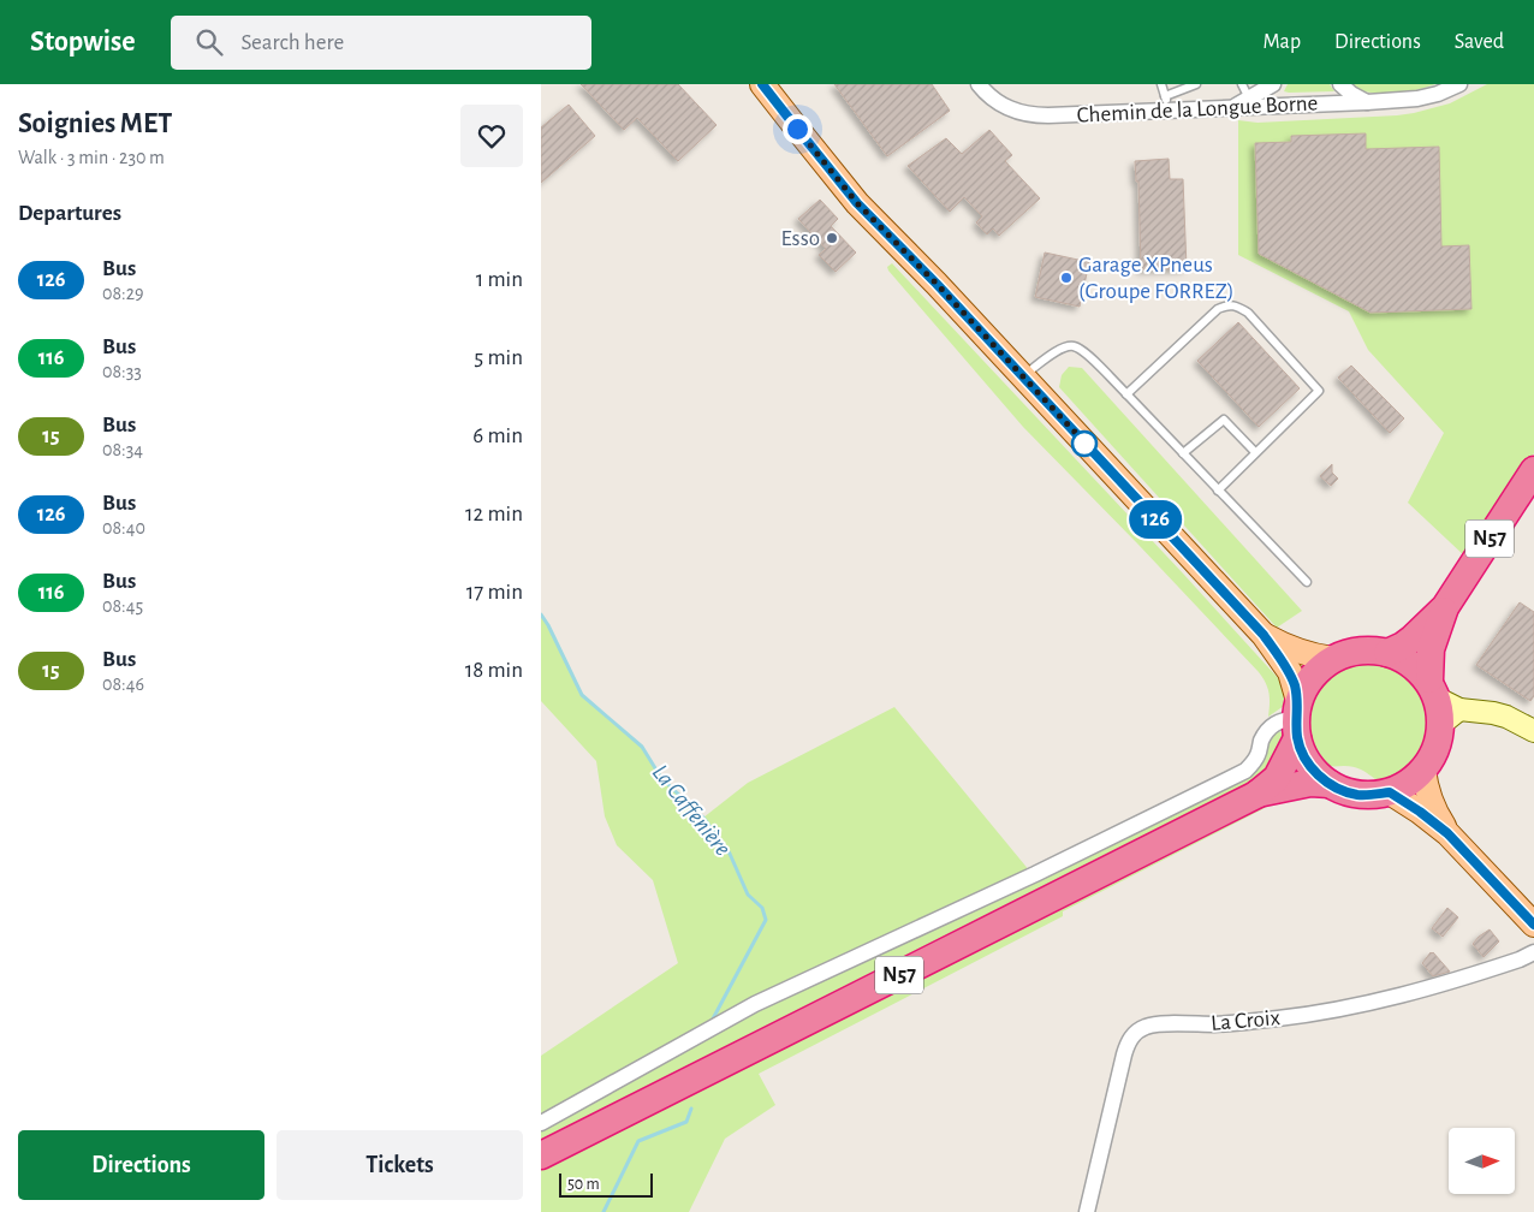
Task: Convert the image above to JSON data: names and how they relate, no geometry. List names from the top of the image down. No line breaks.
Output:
{"streets":{"highway":["N57"],"street":["Chemin de la Longue Borne","La Croix"]},"water":["La Caffenière"],"places":["Esso","Garage XPneus (Groupe FORREZ)"],"lines":["bus line 126"],"scale_bar":"50 m","north":"right","page":{"header":"Stopwise","search":"Search here","nav":["Map","Directions","Saved"],"heading":[["Soignies MET","Walk · 3 min · 230 m"],"Departures"],"on_map":"126","list":[{"mark":"126","name":"Bus","note":"08:29","value":"1 min"},{"mark":"116","name":"Bus","note":"08:33","value":"5 min"},{"mark":"15","name":"Bus","note":"08:34","value":"6 min"},{"mark":"126","name":"Bus","note":"08:40","value":"12 min"},{"mark":"116","name":"Bus","note":"08:45","value":"17 min"},{"mark":"15","name":"Bus","note":"08:46","value":"18 min"}],"buttons":["Directions","Tickets"],"scale":"50 m"}}
